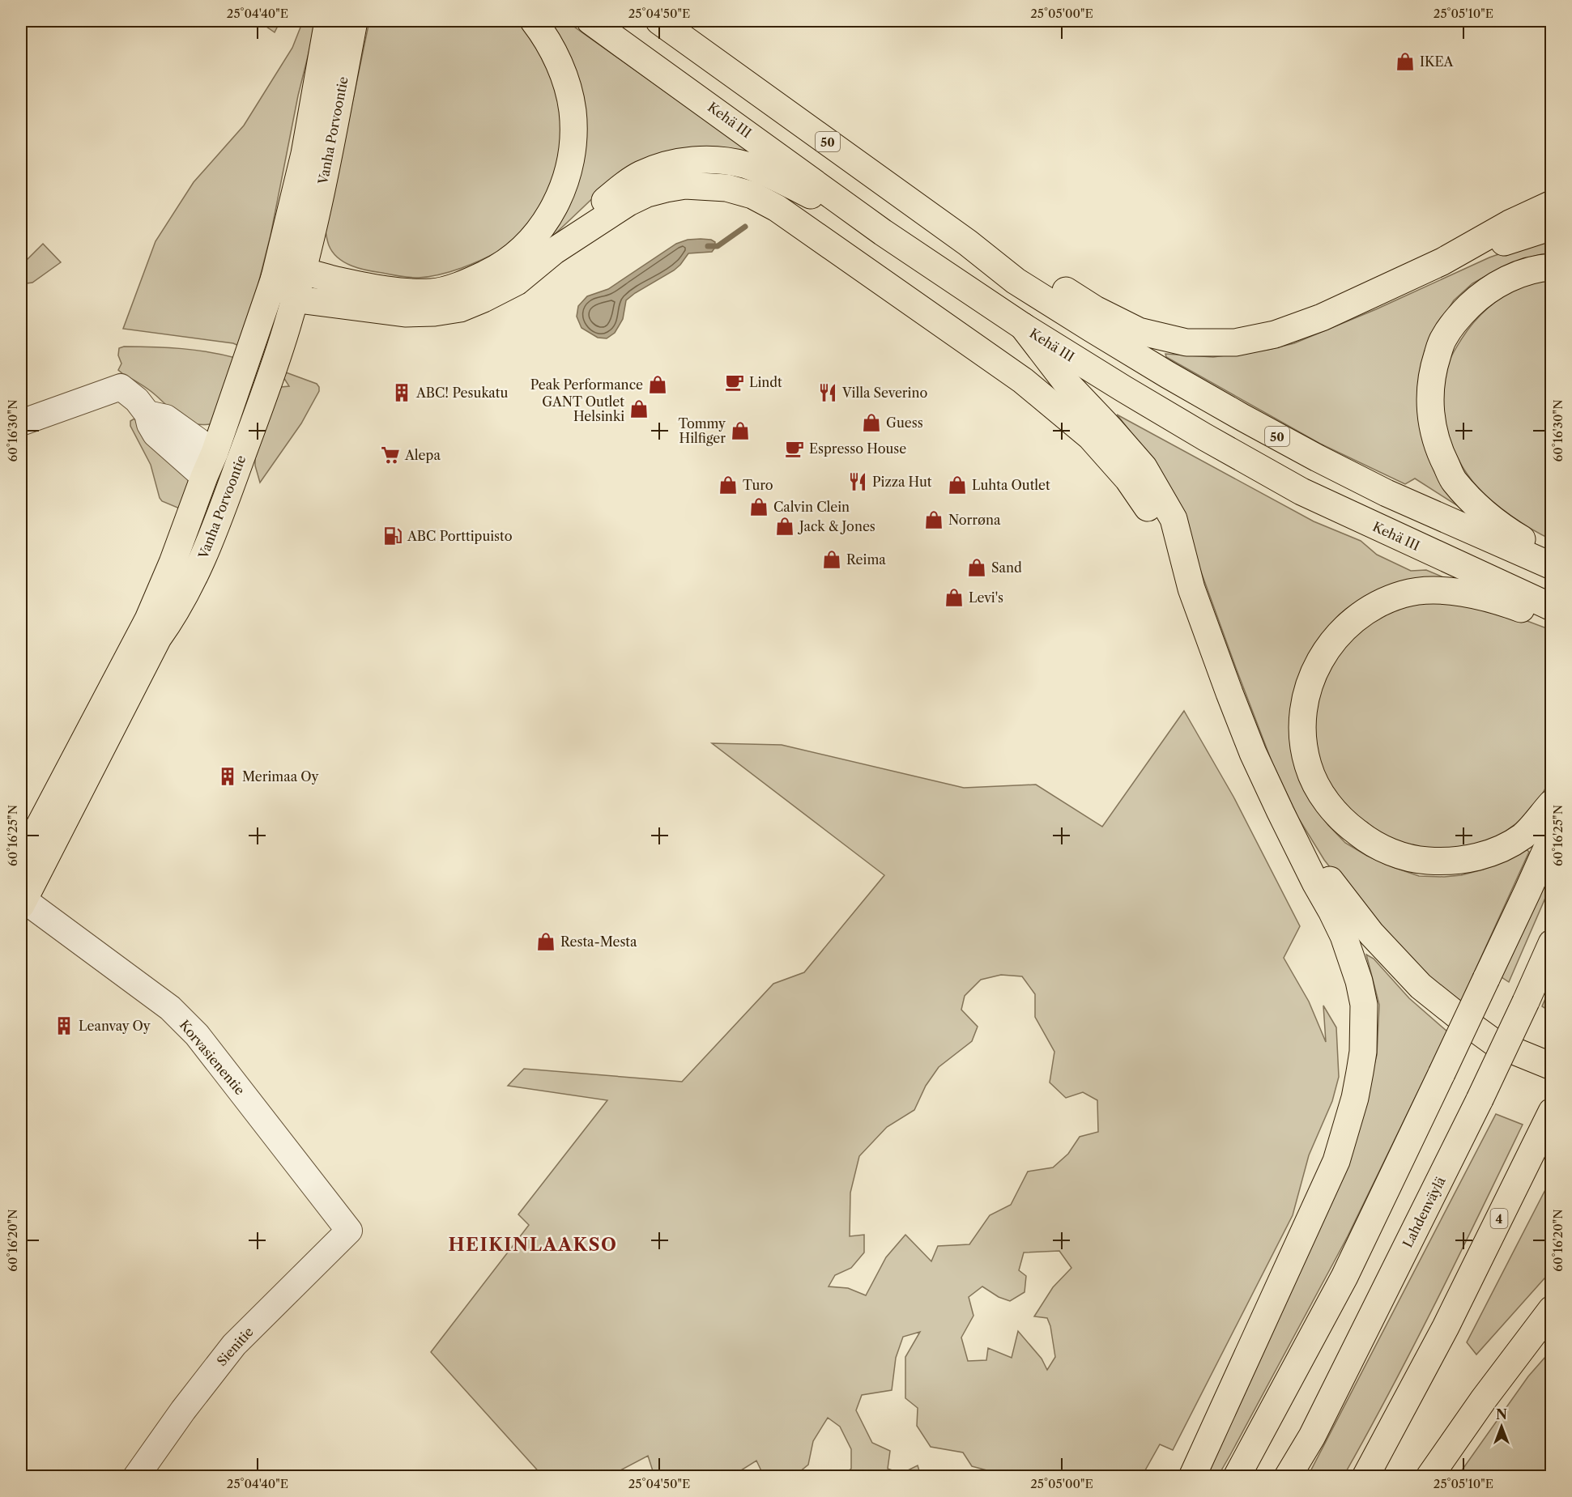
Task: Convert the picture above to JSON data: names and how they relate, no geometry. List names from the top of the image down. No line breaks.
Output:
{"streets":{"main road":["Kehä III","Vanha Porvoontie","50","Lahdenväylä","4"],"street":["Korvasienentie","Sienitie"]},"crossings":[["Vanha Porvoontie","Korvasienentie"],["Korvasienentie","Sienitie"]],"districts":["HEIKINLAAKSO"],"places":{"shop":["IKEA","Peak Performance","GANT Outlet Helsinki","Guess","Tommy Hilfiger","Turo","Luhta Outlet","Calvin Clein","Norrøna","Jack & Jones","Reima","Sand","Levi's","Resta-Mesta"],"cafe":["Lindt","Espresso House"],"building":["ABC! Pesukatu","Merimaa Oy","Leanvay Oy"],"restaurant":["Villa Severino","Pizza Hut"],"supermarket":["Alepa"],"fuel station":["ABC Porttipuisto"]},"north":"top","coordinates":["25°04'40\"E","25°04'50\"E","25°05'00\"E","25°05'10\"E","60°16'30\"N","60°16'25\"N","60°16'20\"N"]}
